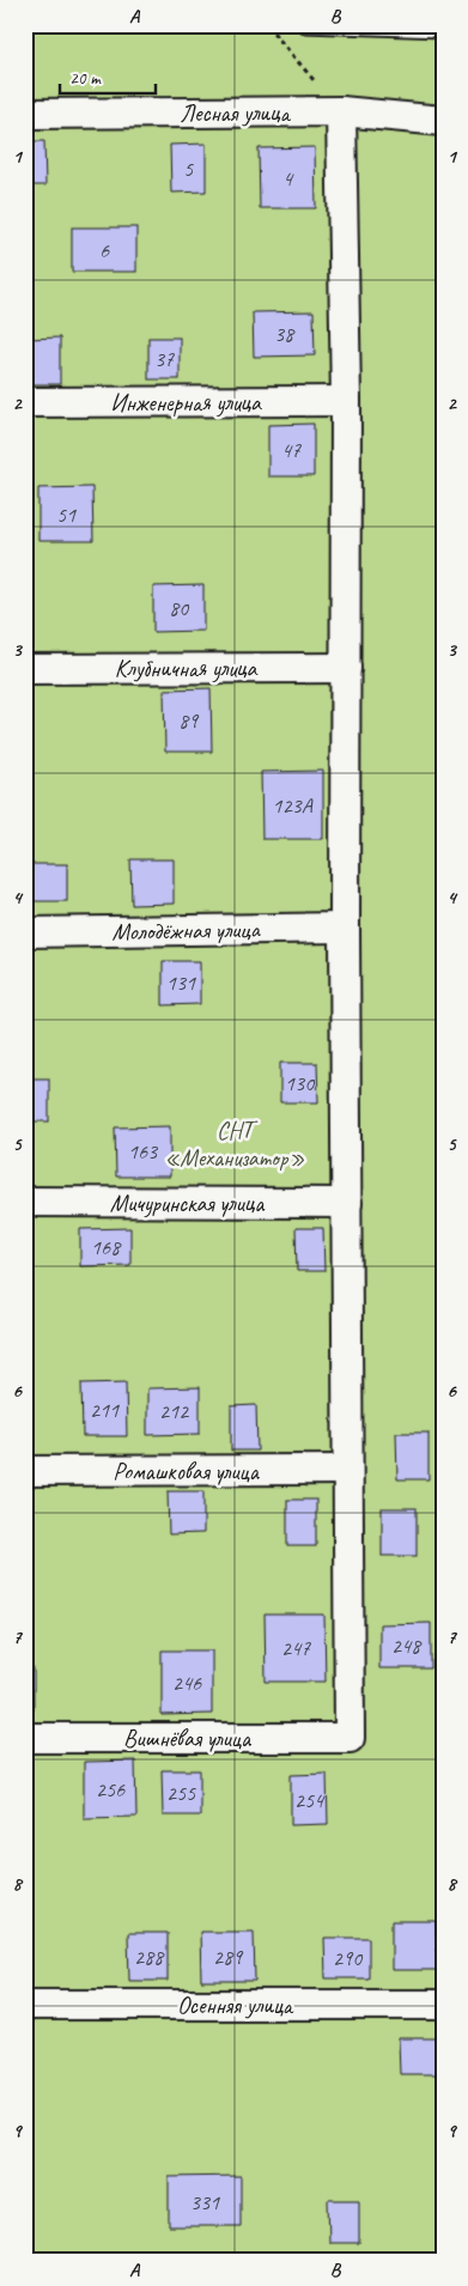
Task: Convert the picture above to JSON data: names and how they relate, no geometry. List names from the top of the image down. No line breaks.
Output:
{"streets":{"street":["Лесная улица","Инженерная улица","Клубничная улица","Молодёжная улица","Мичуринская улица","Ромашковая улица","Вишнёвая улица","Осенняя улица"]},"crossings":[["Ромашковая улица","Вишнёвая улица"]],"parks":["СНТ «Механизатор»"],"house_numbers":["5","4","6","38","37","47","51","80","89","123А","131","130","163","168","211","212","248","247","246","256","255","254","288","289","290","331"],"scale_bar":"20 m","grid":{"columns":["A","B"],"rows":["1","2","3","4","5","6","7","8","9"]}}
